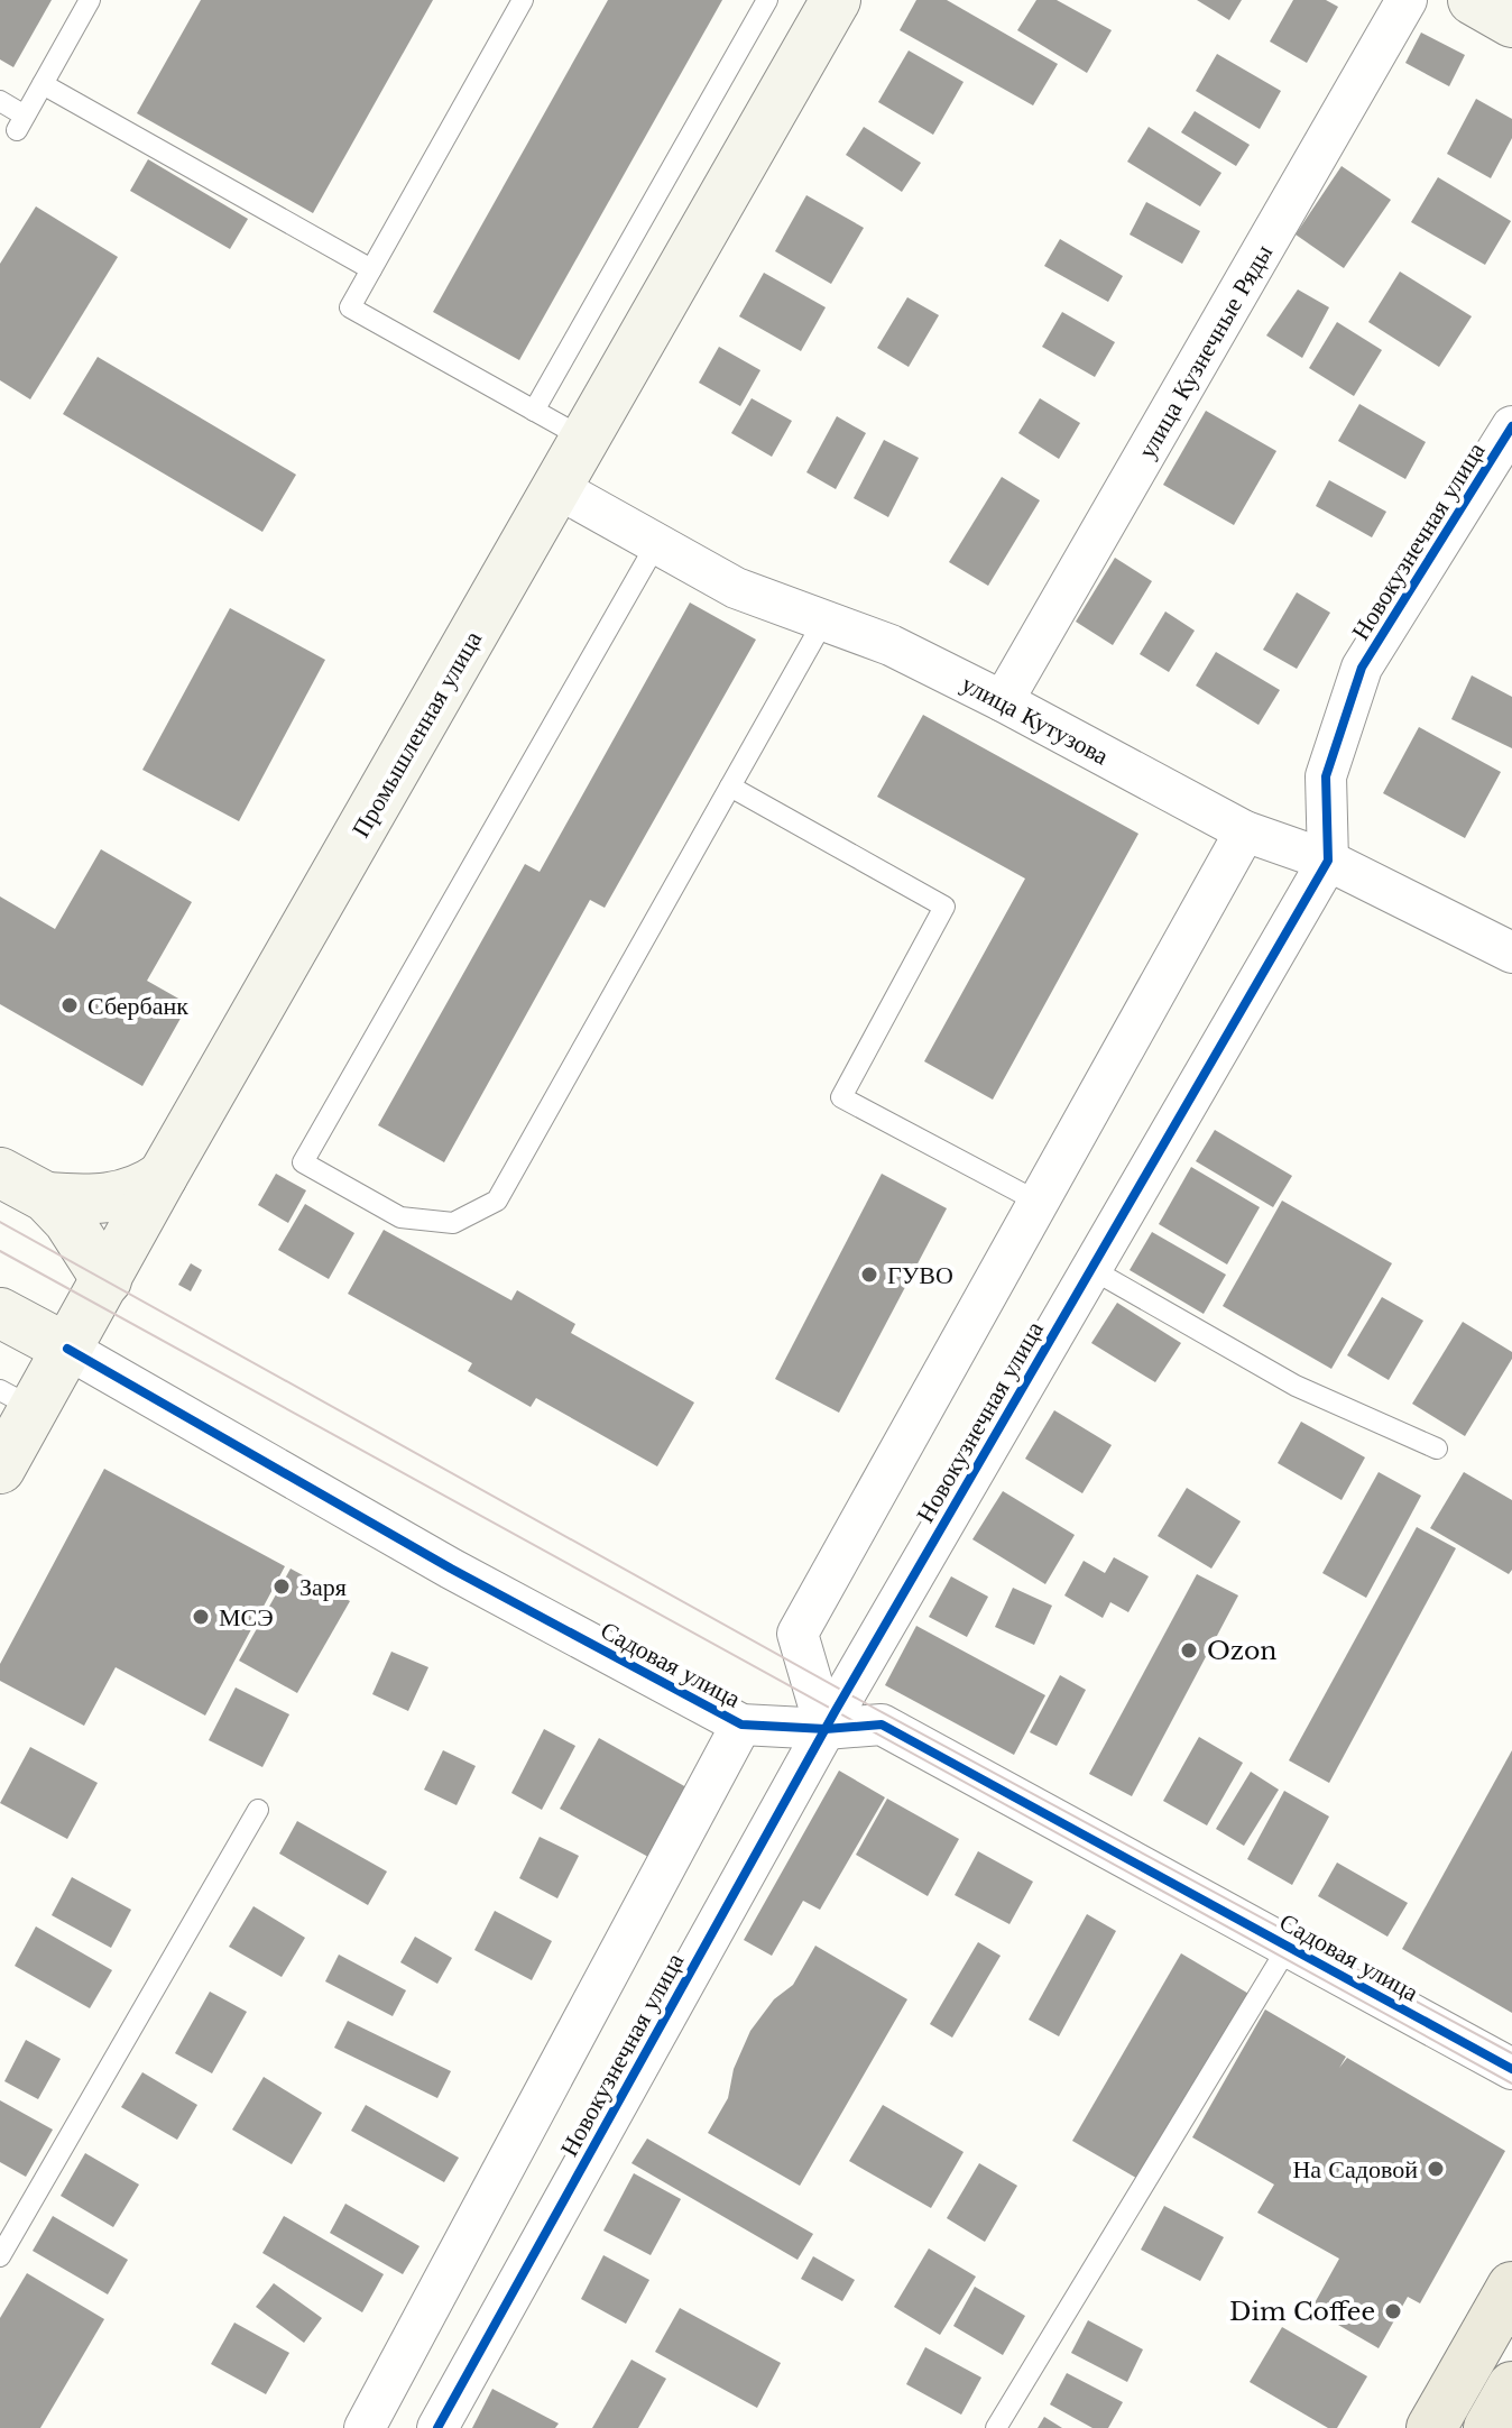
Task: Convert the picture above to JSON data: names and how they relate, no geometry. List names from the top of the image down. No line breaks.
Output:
{"streets":{"main road":["Промышленная улица","Садовая улица"],"street":["улица Кузнечные Ряды","Новокузнечная улица","улица Кутузова"]},"crossings":[["улица Кузнечные Ряды","улица Кутузова"],["Новокузнечная улица","улица Кутузова"],["Новокузнечная улица","Садовая улица"],["улица Кутузова","Промышленная улица"],["Промышленная улица","Садовая улица"]],"places":["Сбербанк","ГУВО","Заря","МСЭ","Ozon","На Садовой","Dim Coffee"]}
